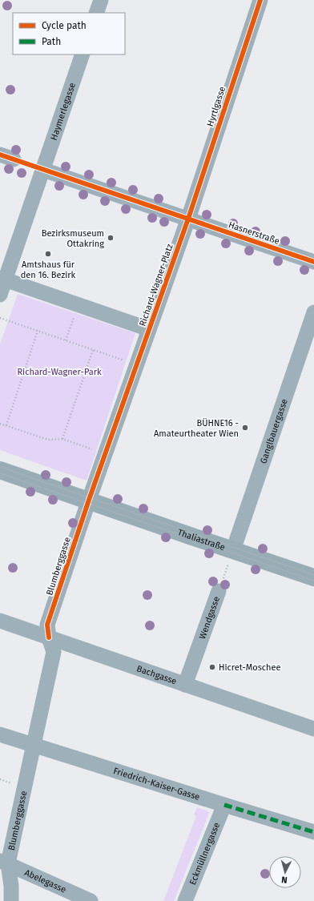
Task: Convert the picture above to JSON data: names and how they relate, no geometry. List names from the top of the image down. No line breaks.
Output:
{"streets":{"main road":["Thaliastraße"],"street":["Hyrtlgasse","Haymerlegasse","Hasnerstraße","Richard-Wagner-Platz","Ganglbauergasse","Blumberggasse","Wendgasse","Bachgasse","Friedrich-Kaiser-Gasse","Eckmüllnergasse","Abelegasse"]},"crossings":[["Hyrtlgasse","Hasnerstraße"],["Hyrtlgasse","Richard-Wagner-Platz"],["Hasnerstraße","Richard-Wagner-Platz"],["Richard-Wagner-Platz","Thaliastraße"],["Richard-Wagner-Platz","Blumberggasse"],["Ganglbauergasse","Thaliastraße"],["Ganglbauergasse","Wendgasse"],["Thaliastraße","Blumberggasse"],["Thaliastraße","Wendgasse"],["Blumberggasse","Bachgasse"],["Blumberggasse","Friedrich-Kaiser-Gasse"],["Blumberggasse","Abelegasse"],["Wendgasse","Bachgasse"],["Friedrich-Kaiser-Gasse","Eckmüllnergasse"]],"parks":["Richard-Wagner-Park"],"places":["Bezirksmuseum Ottakring","Amtshaus für den 16. Bezirk","BÜHNE16 - Amateurtheater Wien","Hicret-Moschee"],"legend":["Cycle path","Path"],"north":"bottom"}
